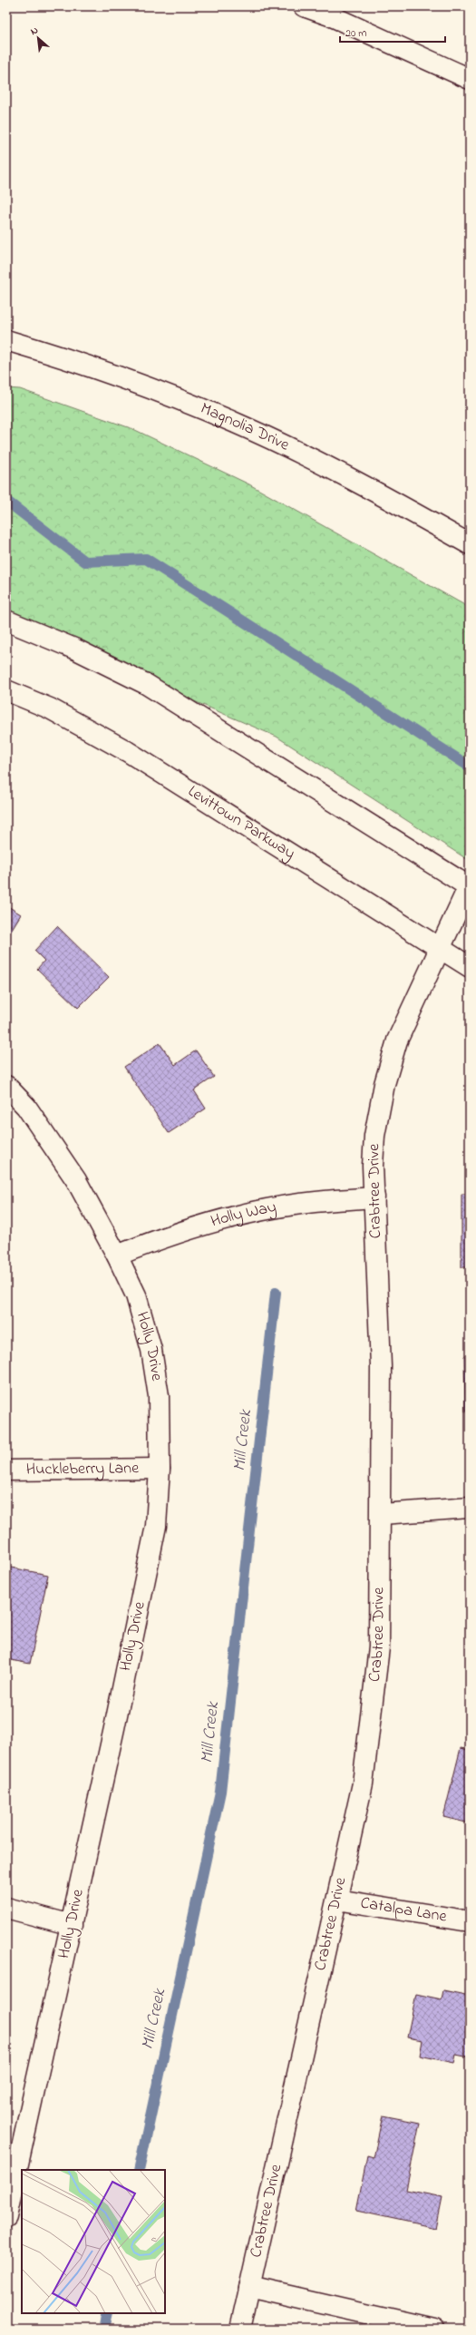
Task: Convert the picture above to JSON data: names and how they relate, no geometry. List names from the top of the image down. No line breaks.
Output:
{"streets":{"street":["Magnolia Drive","Levittown Parkway","Crabtree Drive","Holly Way","Holly Drive","Huckleberry Lane","Catalpa Lane"]},"crossings":[["Levittown Parkway","Crabtree Drive"],["Crabtree Drive","Holly Way"],["Crabtree Drive","Catalpa Lane"],["Holly Way","Holly Drive"],["Holly Drive","Huckleberry Lane"]],"water":["Mill Creek"],"scale_bar":"20 m","north":"top left"}
